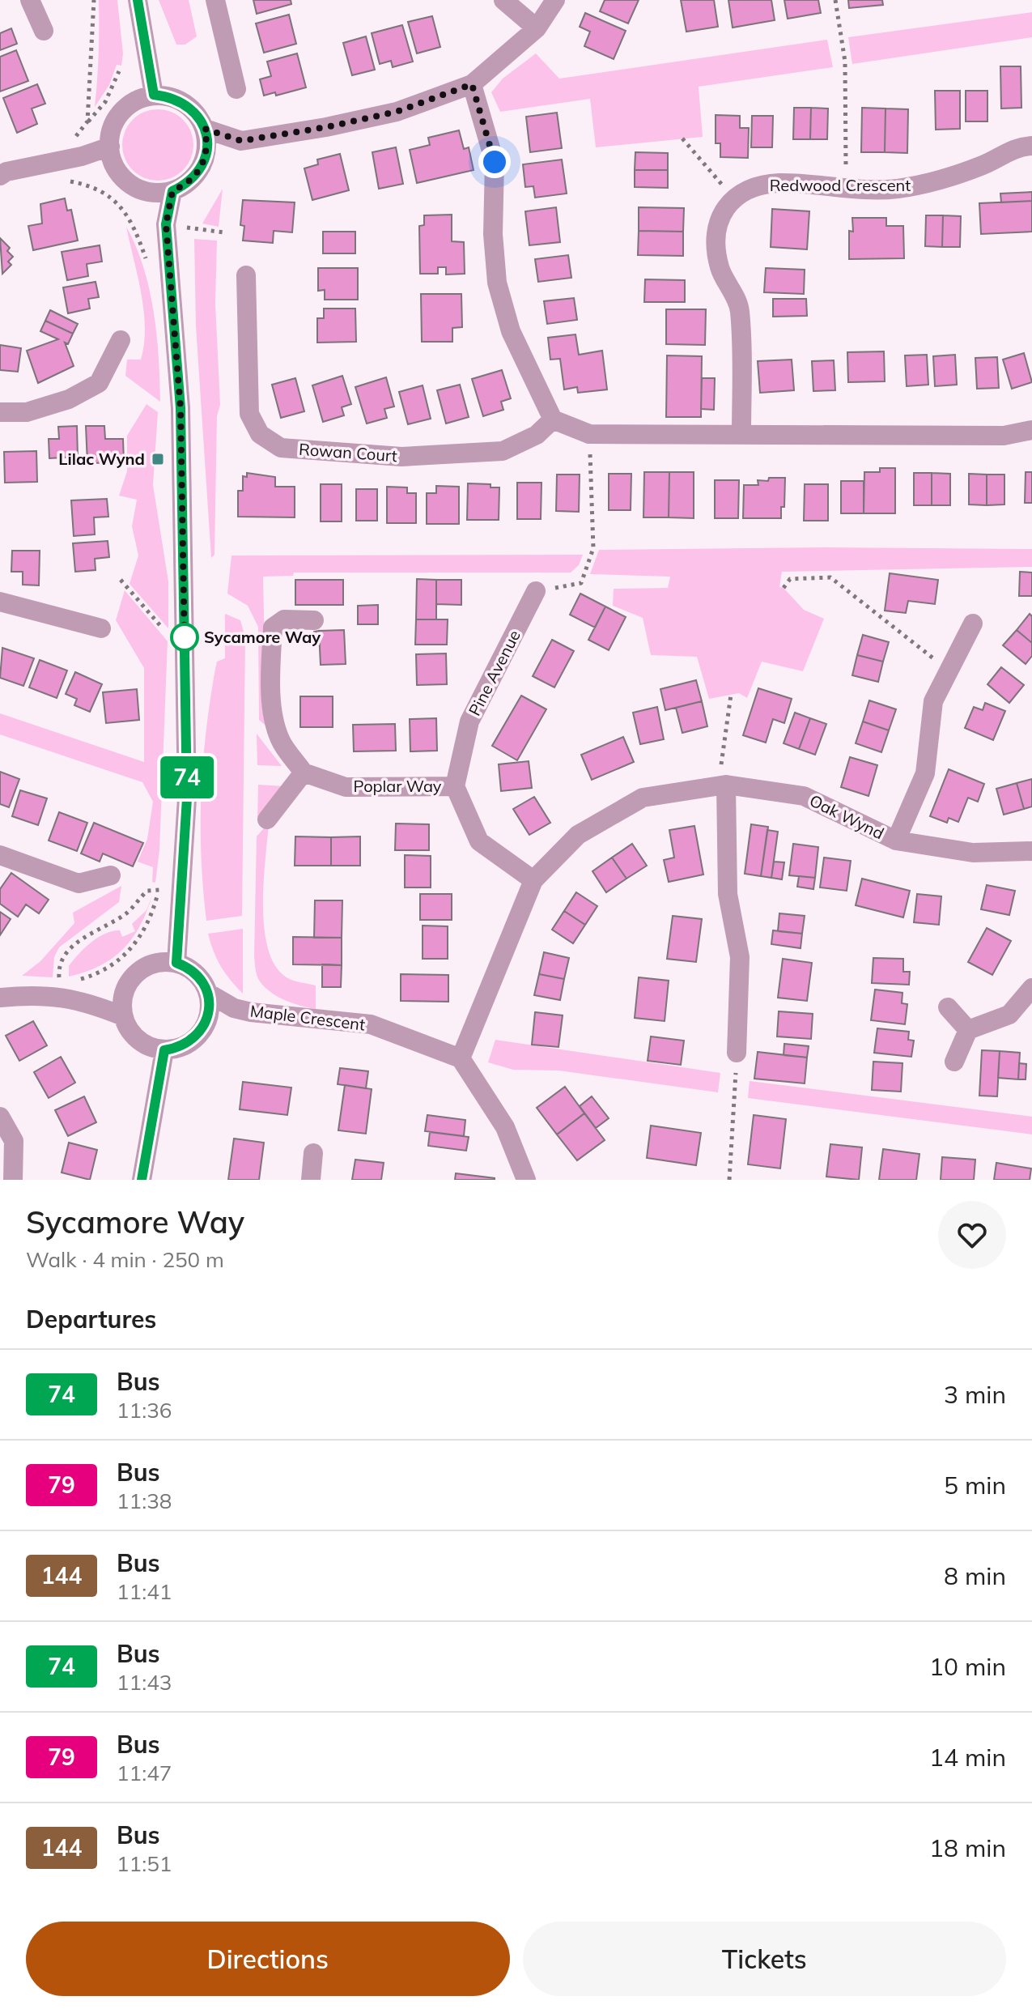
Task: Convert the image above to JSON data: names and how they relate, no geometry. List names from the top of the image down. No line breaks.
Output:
{"streets":{"street":["Redwood Crescent","Rowan Court","Pine Avenue","Poplar Way","Oak Wynd","Maple Crescent"]},"crossings":[["Pine Avenue","Poplar Way"],["Oak Wynd","Maple Crescent"]],"places":{"transit":["Lilac Wynd"],"other":["Sycamore Way"]},"lines":["bus line 74"],"page":{"on_map":"74","heading":[["Sycamore Way","Walk · 4 min · 250 m"],"Departures"],"list":[{"mark":"74","name":"Bus","note":"11:36","value":"3 min"},{"mark":"79","name":"Bus","note":"11:38","value":"5 min"},{"mark":"144","name":"Bus","note":"11:41","value":"8 min"},{"mark":"74","name":"Bus","note":"11:43","value":"10 min"},{"mark":"79","name":"Bus","note":"11:47","value":"14 min"},{"mark":"144","name":"Bus","note":"11:51","value":"18 min"}],"buttons":["Directions","Tickets"]}}
